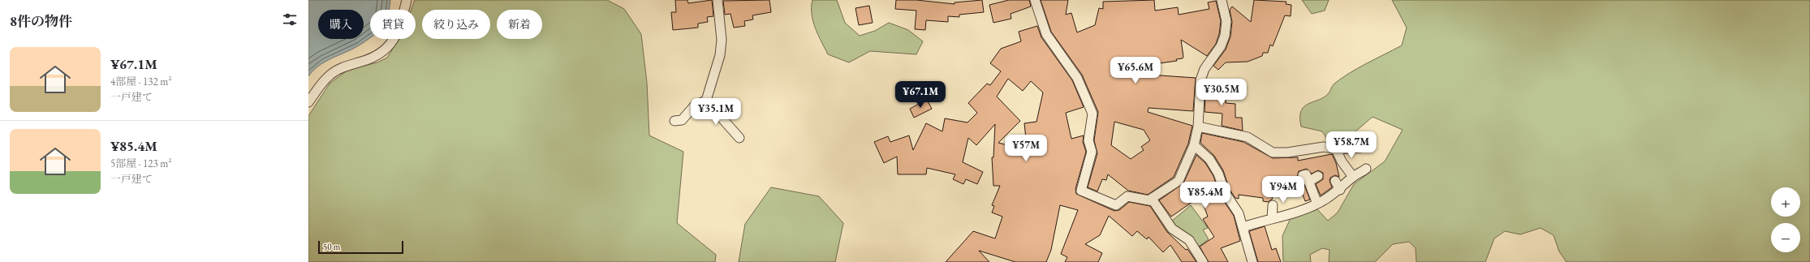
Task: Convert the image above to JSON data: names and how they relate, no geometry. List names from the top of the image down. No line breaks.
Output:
{"scale_bar":"50 m","page":{"heading":"8件の物件","chip":["購入","賃貸","絞り込み","新着"],"list":[{"name":"¥67.1M","note":"4部屋 · 132 m² · 一戸建て"},{"name":"¥85.4M","note":"5部屋 · 123 m² · 一戸建て"}],"price":["¥65.6M","¥30.5M","¥67.1M","¥35.1M","¥58.7M","¥57M","¥94M","¥85.4M"],"map_buttons":["+","−"],"scale":"50 m"}}
